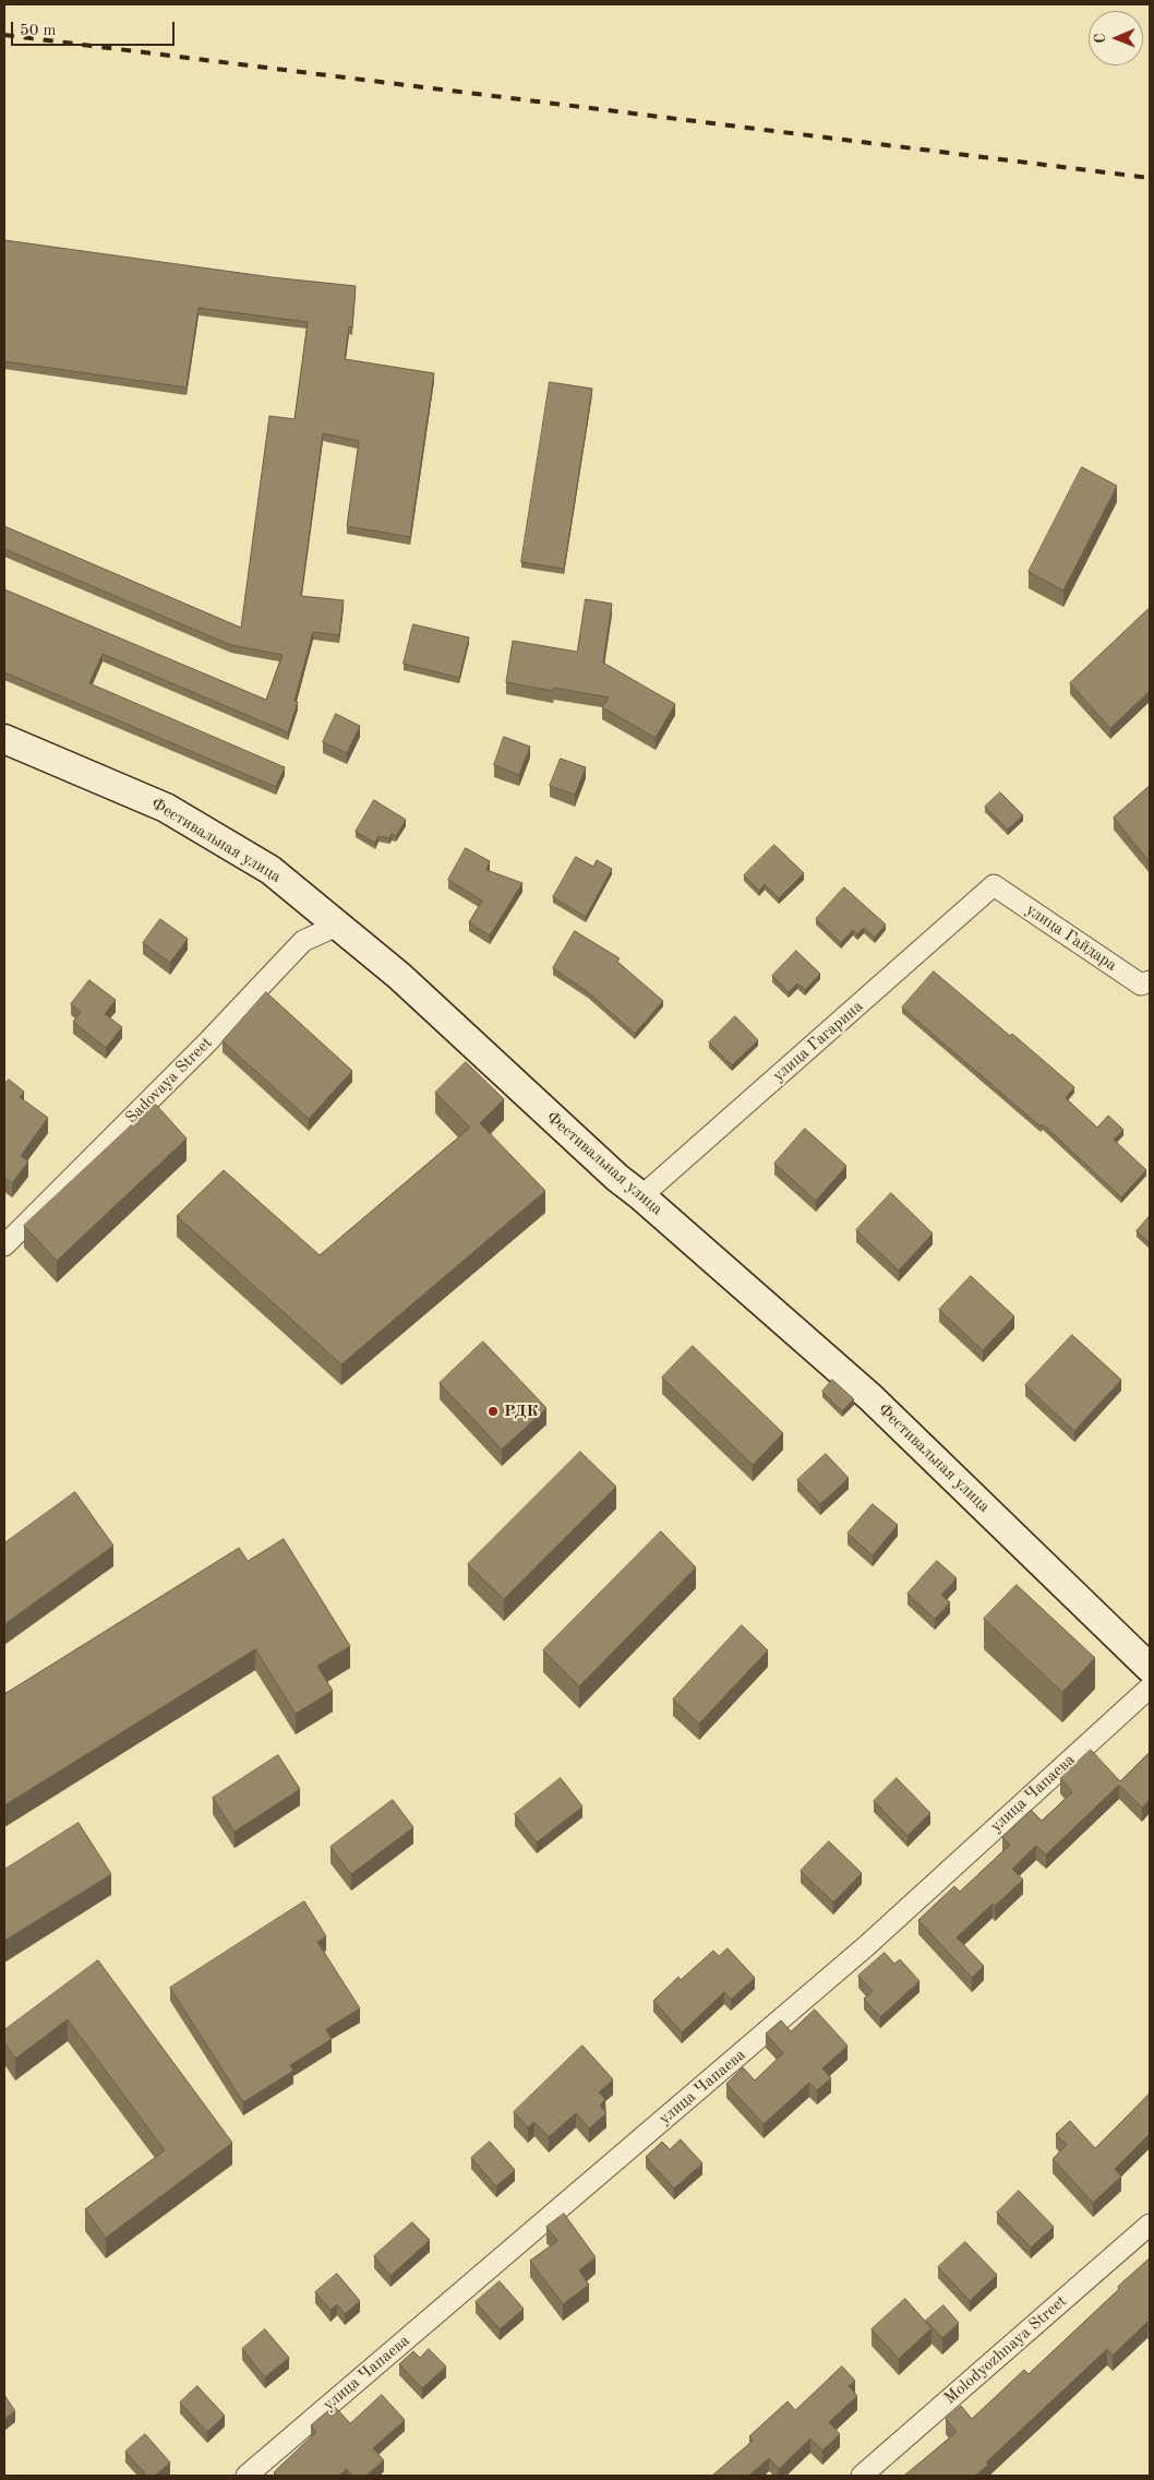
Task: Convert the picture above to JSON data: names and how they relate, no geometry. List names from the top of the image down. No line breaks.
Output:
{"streets":{"street":["Фестивальная улица","улица Гайдара","улица Гагарина","Sadovaya Street","улица Чапаева","Molodyozhnaya Street"]},"crossings":[["Фестивальная улица","улица Гагарина"],["Фестивальная улица","Sadovaya Street"],["улица Гайдара","улица Гагарина"]],"places":["РДК"],"scale_bar":"50 m","north":"left"}
